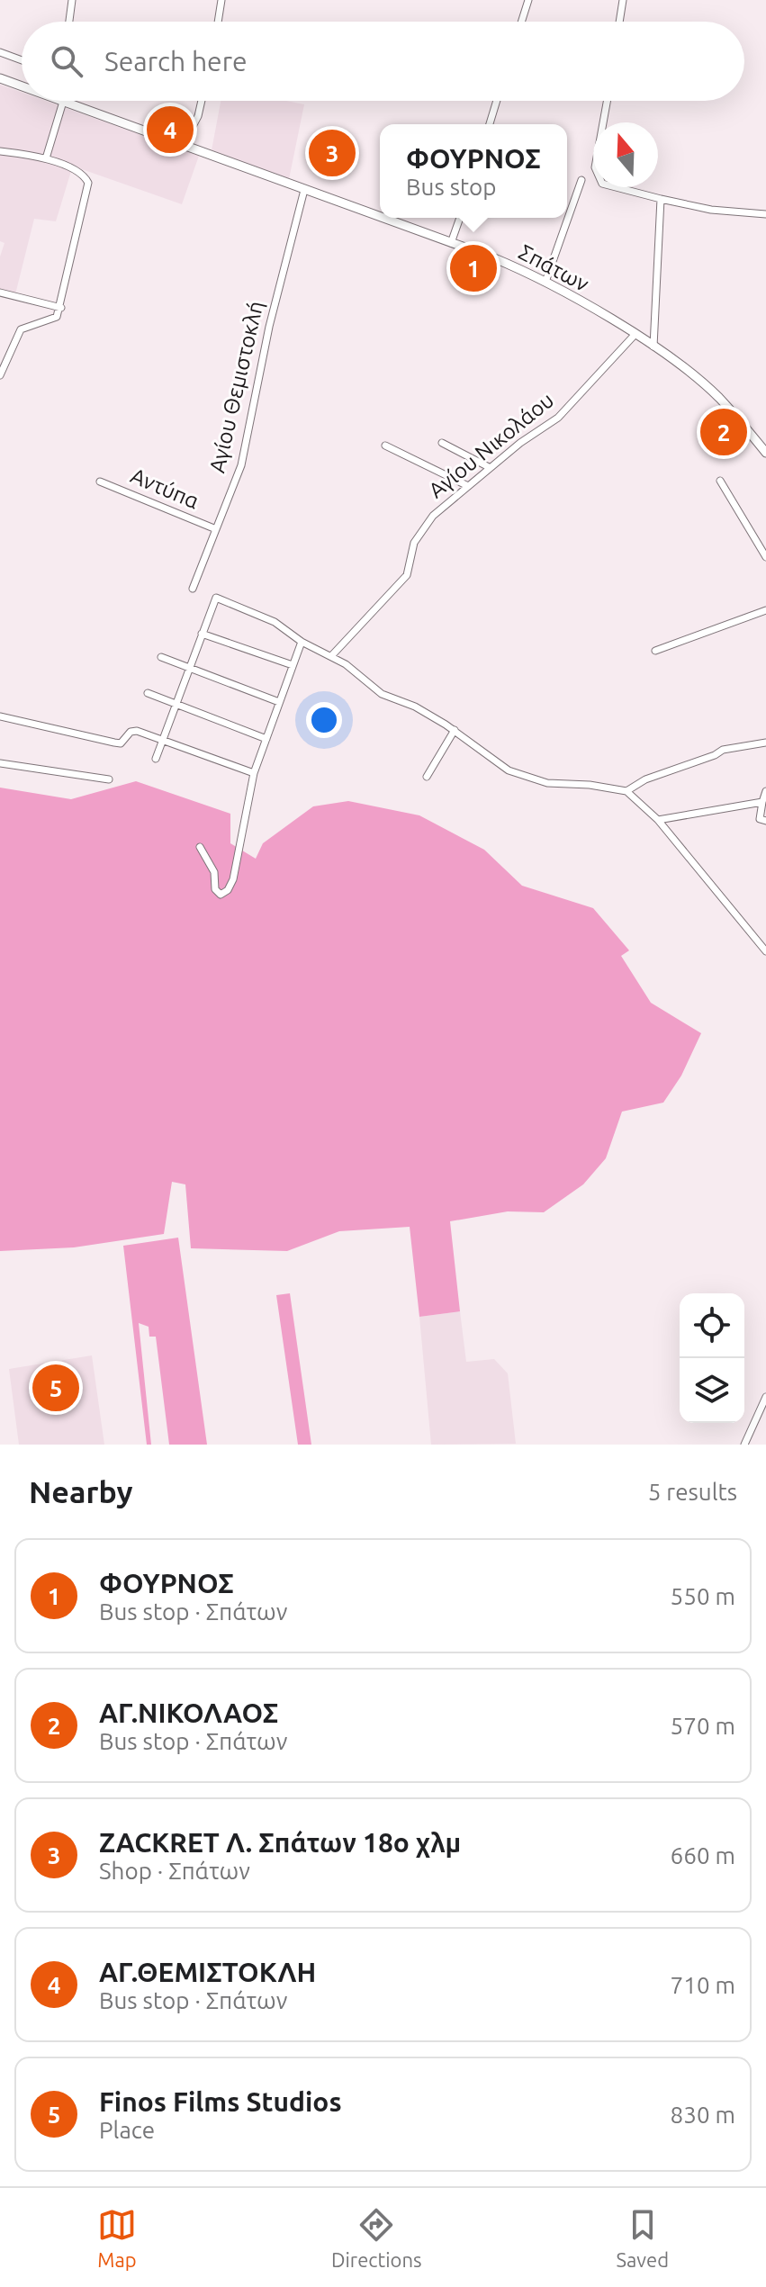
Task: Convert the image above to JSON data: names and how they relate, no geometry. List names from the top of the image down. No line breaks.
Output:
{"streets":{"main road":["Σπάτων"],"street":["Αγίου Θεμιστοκλή","Αγίου Νικολάου","Αντύπα"]},"crossings":[["Σπάτων","Αγίου Θεμιστοκλή"],["Σπάτων","Αγίου Νικολάου"],["Αγίου Θεμιστοκλή","Αντύπα"]],"north":"top","page":{"search":"Search here","pins":["4","3","1","2","5"],"popup":["ΦΟΥΡΝΟΣ","Bus stop"],"heading":["Nearby","5 results"],"list":[{"mark":"1","name":"ΦΟΥΡΝΟΣ","note":"Bus stop · Σπάτων","value":"550 m"},{"mark":"2","name":"ΑΓ.ΝΙΚΟΛΑΟΣ","note":"Bus stop · Σπάτων","value":"570 m"},{"mark":"3","name":"ZACKRET Λ. Σπάτων 18ο χλμ","note":"Shop · Σπάτων","value":"660 m"},{"mark":"4","name":"ΑΓ.ΘΕΜΙΣΤΟΚΛΗ","note":"Bus stop · Σπάτων","value":"710 m"},{"mark":"5","name":"Finos Films Studios","note":"Place","value":"830 m"}],"nav":["Map","Directions","Saved"]}}
